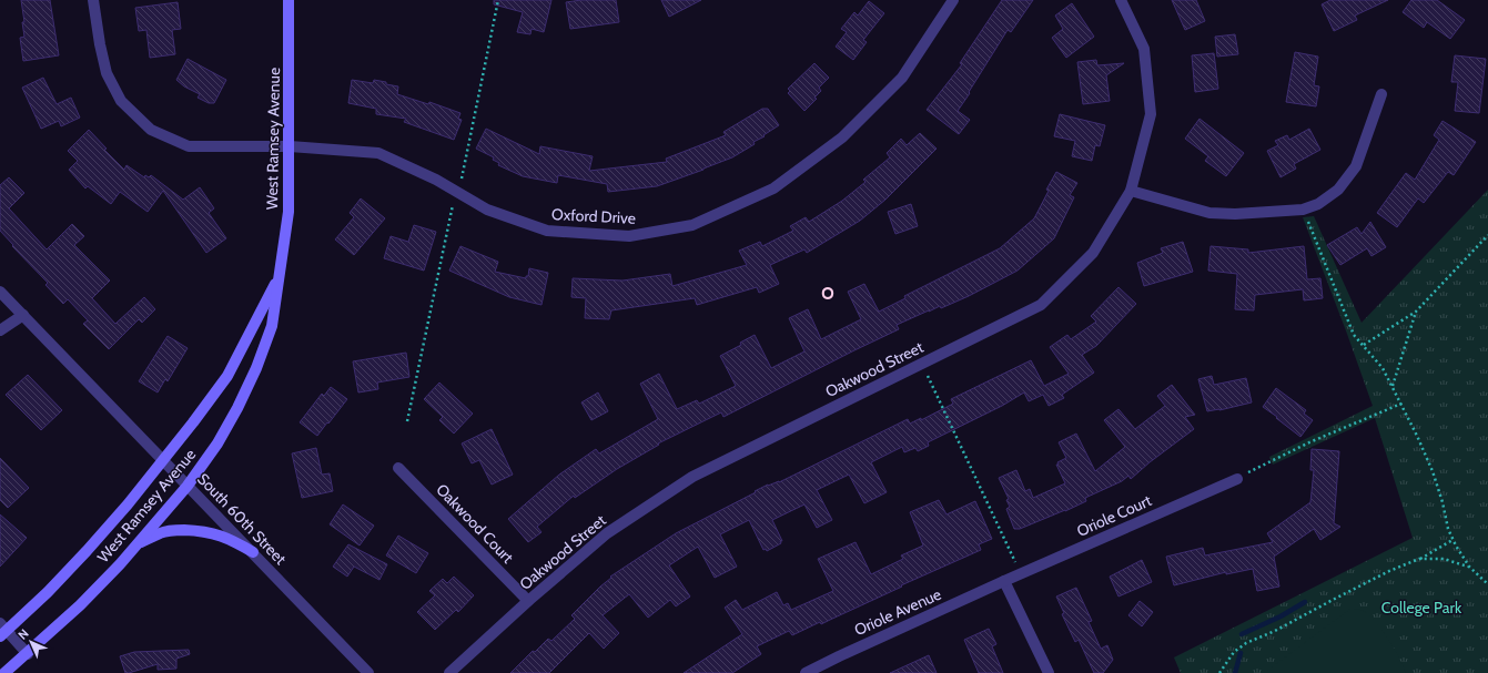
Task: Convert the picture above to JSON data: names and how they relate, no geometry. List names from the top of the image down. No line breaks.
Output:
{"streets":{"street":["West Ramsey Avenue","Oxford Drive","Oakwood Street","Oriole Court","South 60th Street","Oakwood Court","Oriole Avenue"]},"crossings":[["West Ramsey Avenue","Oxford Drive"],["West Ramsey Avenue","South 60th Street"],["Oakwood Street","Oakwood Court"],["Oriole Court","Oriole Avenue"]],"districts":["O"],"parks":["College Park"],"north":"top left"}
